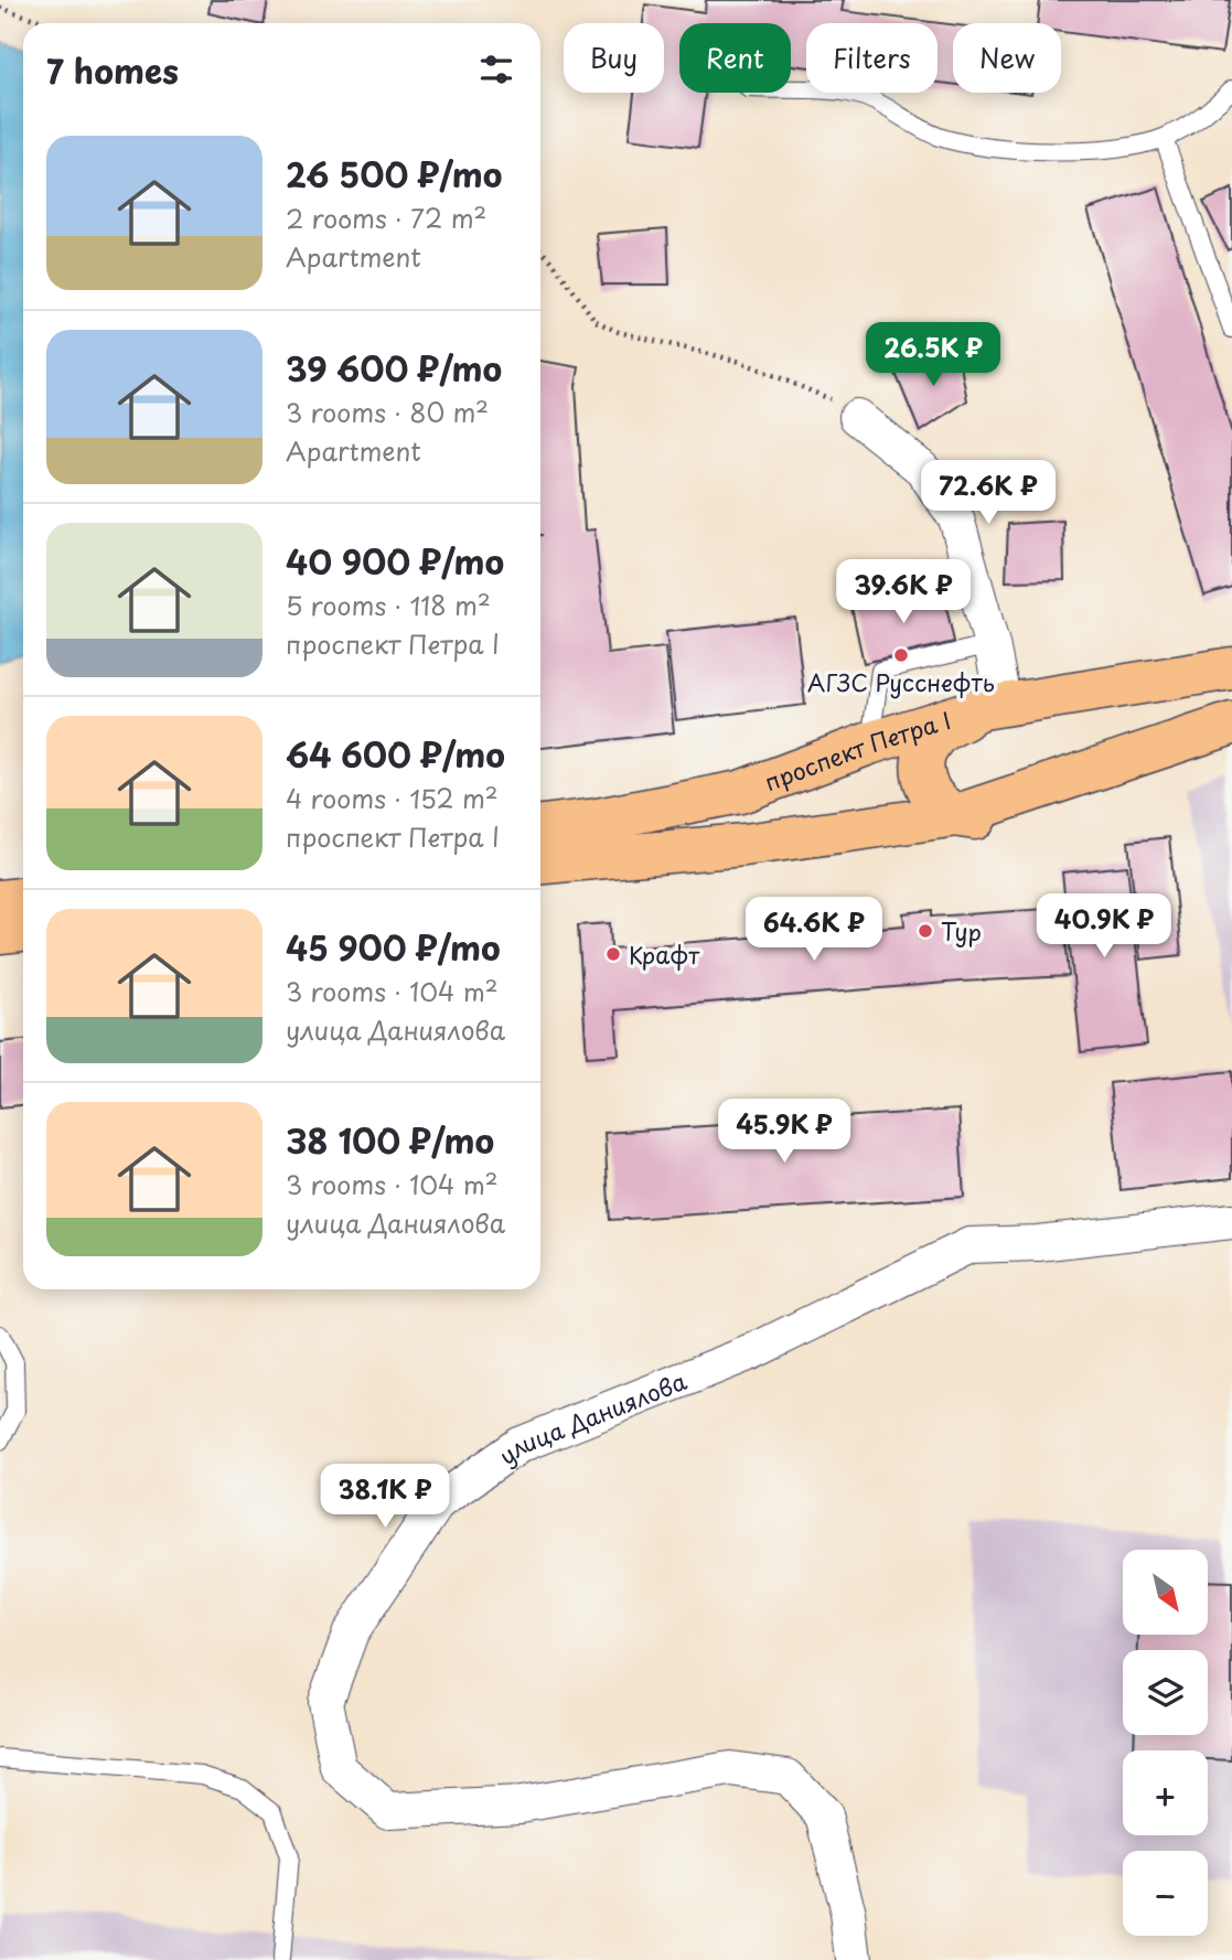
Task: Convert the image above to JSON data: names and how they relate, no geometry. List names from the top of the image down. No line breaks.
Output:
{"streets":{"main road":["проспект Петра I"],"street":["улица Даниялова"]},"places":["АГЗС Русснефть","Тур","Крафт"],"north":"bottom right","page":{"chip":["Buy","Rent","Filters","New"],"heading":"7 homes","list":[{"name":"26 500 ₽/mo","note":"2 rooms · 72 m² · Apartment"},{"name":"39 600 ₽/mo","note":"3 rooms · 80 m² · Apartment"},{"name":"40 900 ₽/mo","note":"5 rooms · 118 m² · проспект Петра I"},{"name":"64 600 ₽/mo","note":"4 rooms · 152 m² · проспект Петра I"},{"name":"45 900 ₽/mo","note":"3 rooms · 104 m² · улица Даниялова"},{"name":"38 100 ₽/mo","note":"3 rooms · 104 m² · улица Даниялова"}],"price":["26.5K ₽","72.6K ₽","39.6K ₽","40.9K ₽","64.6K ₽","45.9K ₽","38.1K ₽"],"map_buttons":["+","−"]}}
